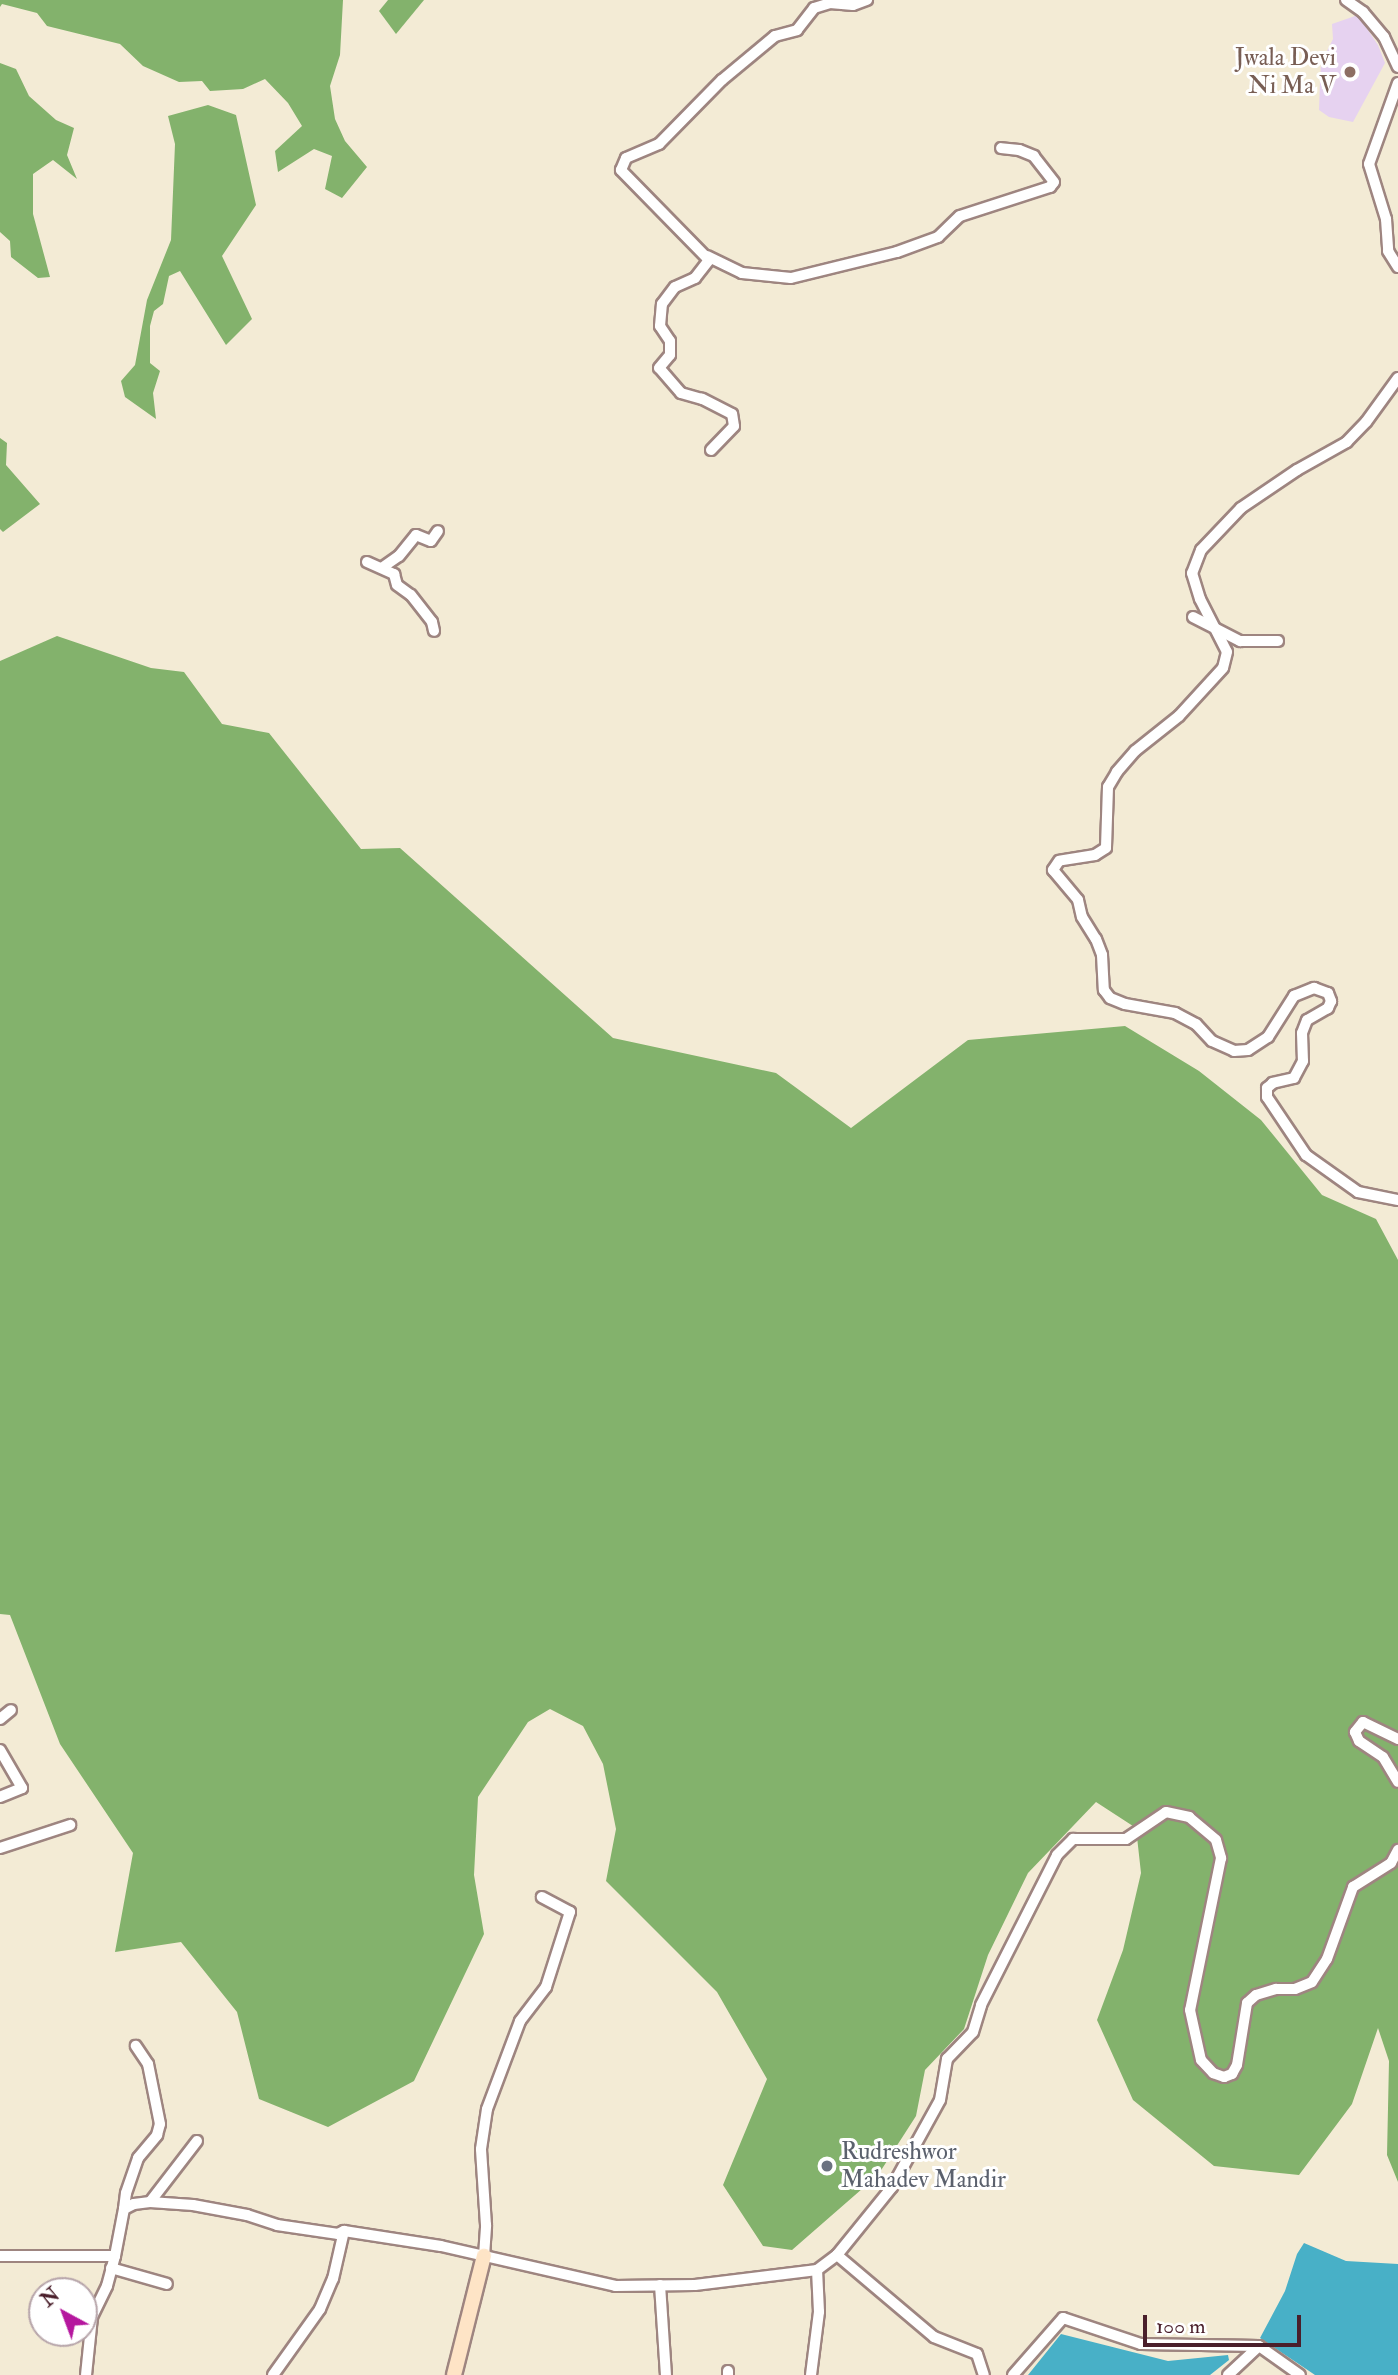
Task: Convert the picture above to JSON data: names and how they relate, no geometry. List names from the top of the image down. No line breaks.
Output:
{"places":["Jwala Devi Ni Ma V","Rudreshwor Mahadev Mandir"],"scale_bar":"100 m","north":"top left"}
